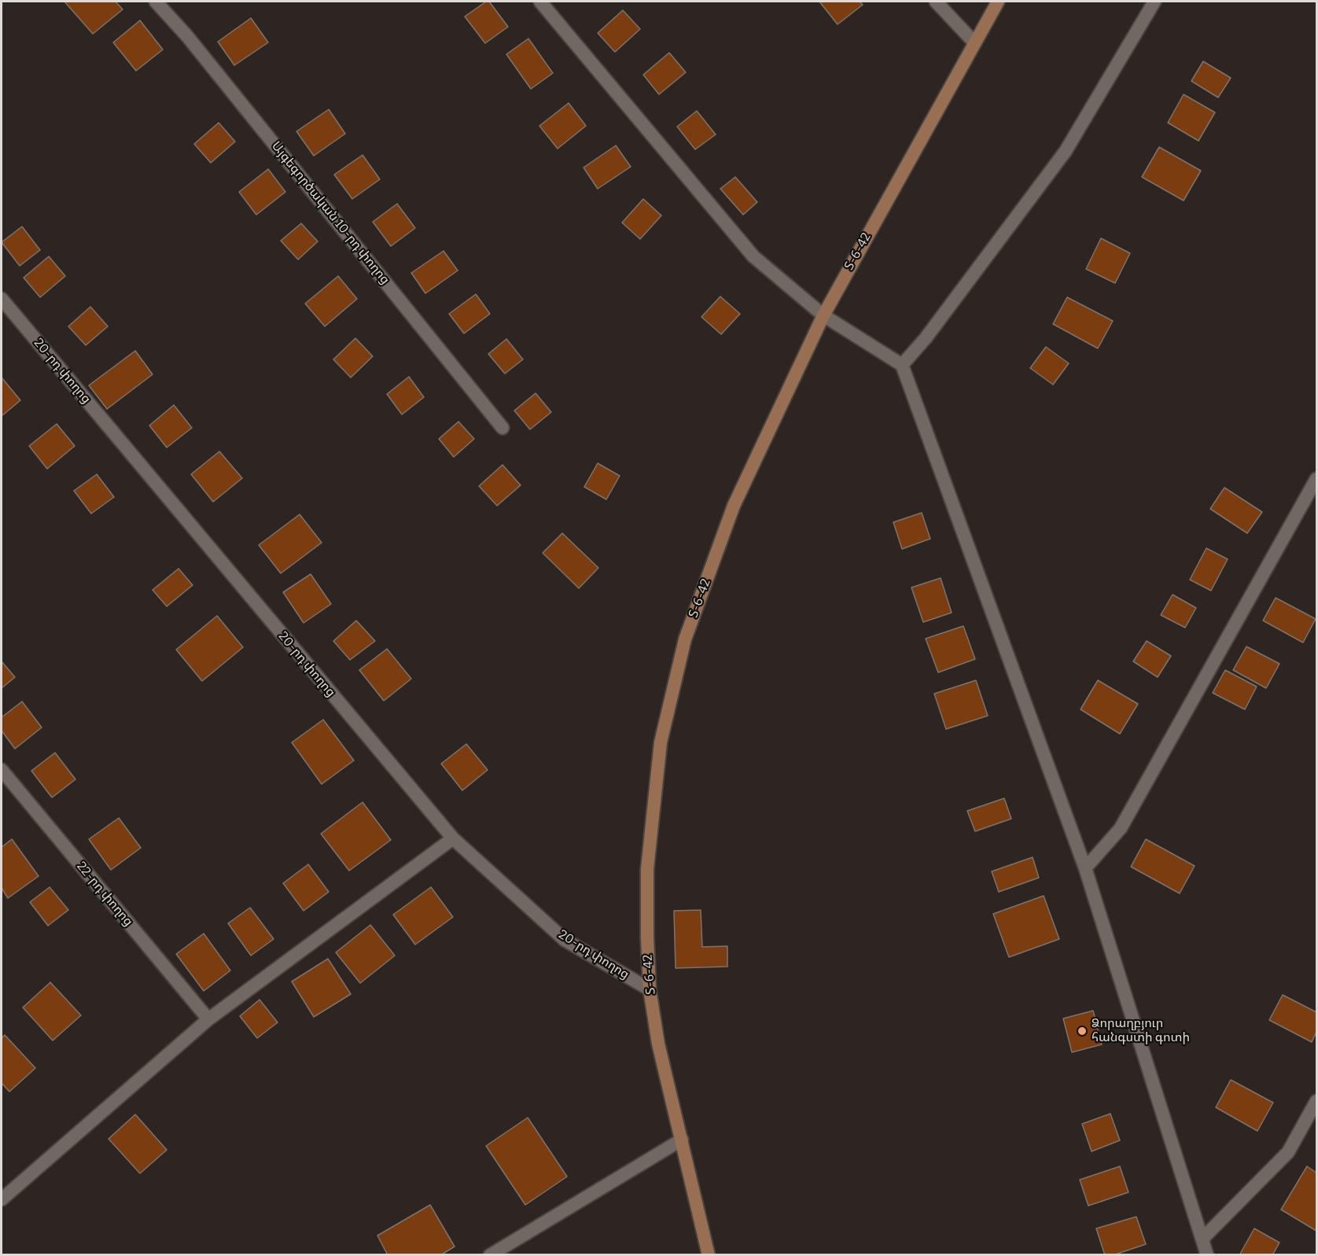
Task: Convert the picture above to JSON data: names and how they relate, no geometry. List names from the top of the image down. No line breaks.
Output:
{"streets":{"main road":["Տ-6-42"],"street":["Այգեգործական 10-րդ փողոց","20-րդ փողոց","22-րդ փողոց"]},"crossings":[["Տ-6-42","20-րդ փողոց"]],"places":["Ձորաղբյուր հանգստի գոտի"]}
